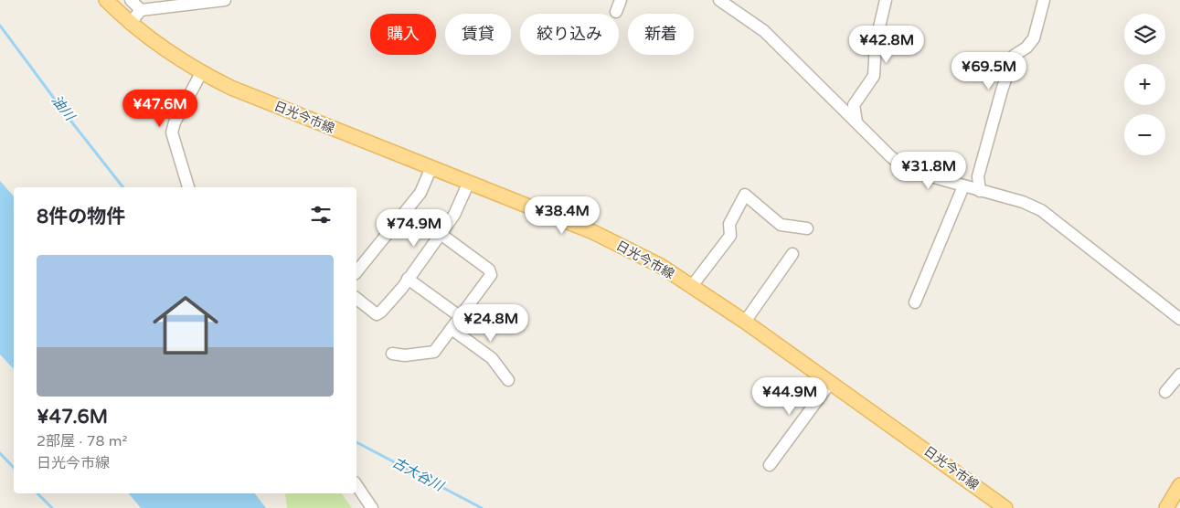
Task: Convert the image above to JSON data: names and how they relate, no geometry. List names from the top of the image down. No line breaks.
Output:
{"streets":{"main road":["日光今市線"]},"water":["油川","古大谷川"],"page":{"map_buttons":["+","−"],"chip":["購入","賃貸","絞り込み","新着"],"price":["¥42.8M","¥69.5M","¥47.6M","¥31.8M","¥38.4M","¥74.9M","¥24.8M","¥44.9M"],"heading":"8件の物件","list":[{"name":"¥47.6M","note":"2部屋 · 78 m² · 日光今市線"}]}}
